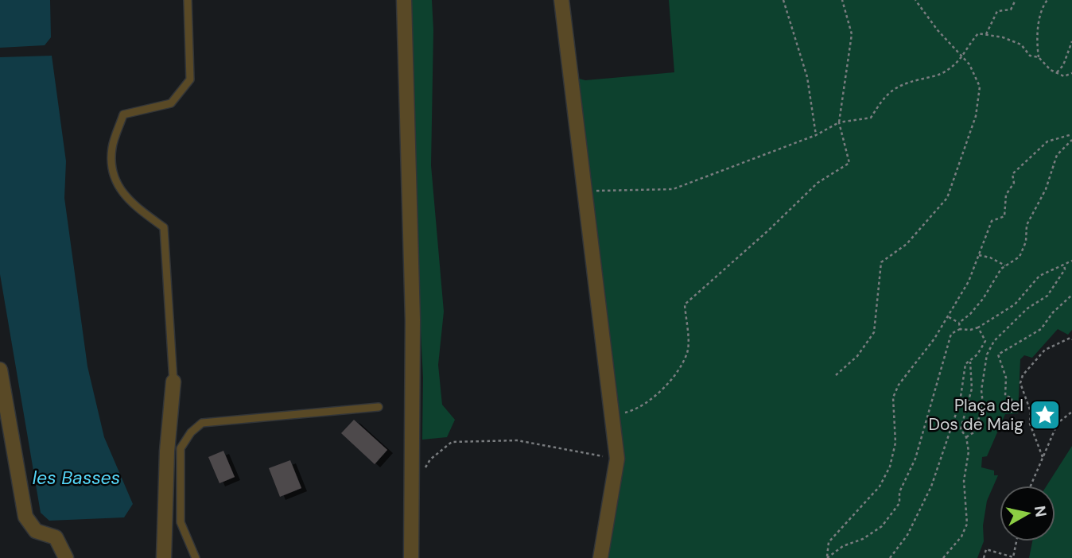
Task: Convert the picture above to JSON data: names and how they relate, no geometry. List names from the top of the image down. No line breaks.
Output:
{"water":["les Basses"],"places":{"place":["Plaça del Dos de Maig"]},"north":"right"}
